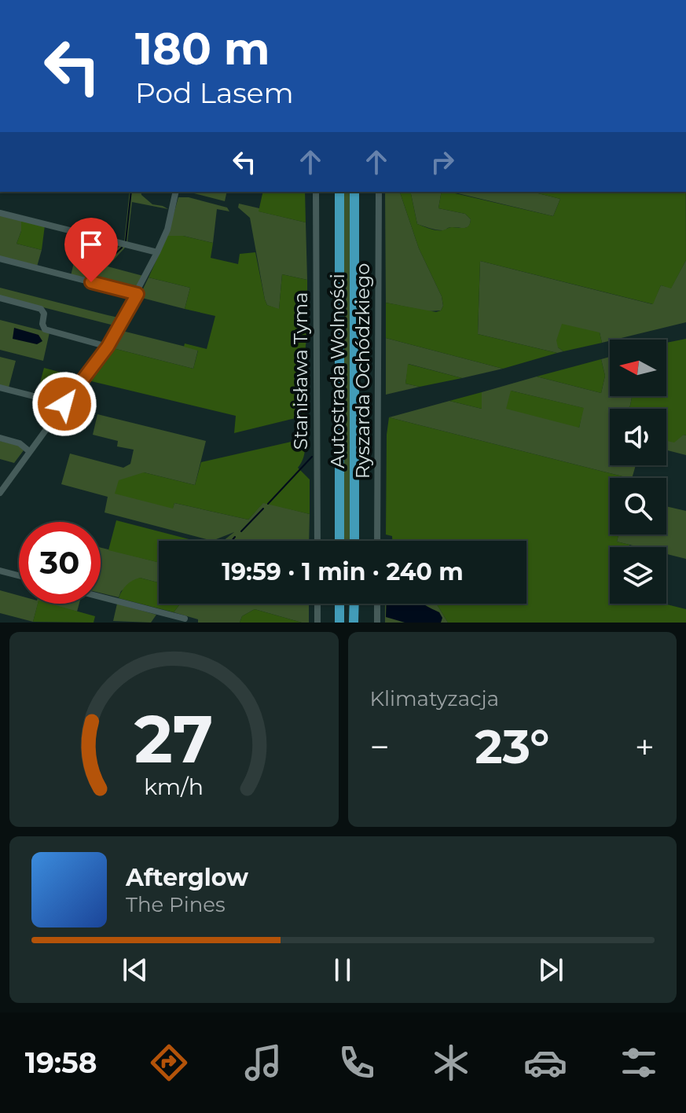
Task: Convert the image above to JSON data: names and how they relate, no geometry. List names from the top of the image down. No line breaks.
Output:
{"streets":{"highway":["Autostrada Wolności"],"street":["Stanisława Tyma","Ryszarda Ochódzkiego"]},"north":"left","page":{"turn":["180 m","Pod Lasem"],"limit":"30","trip":"19:59 · 1 min · 240 m","tile":"Klimatyzacja","heat":["−","23°","+"],"song":["Afterglow","The Pines"],"tabs":"19:58","gauge":["27","km/h"]}}
